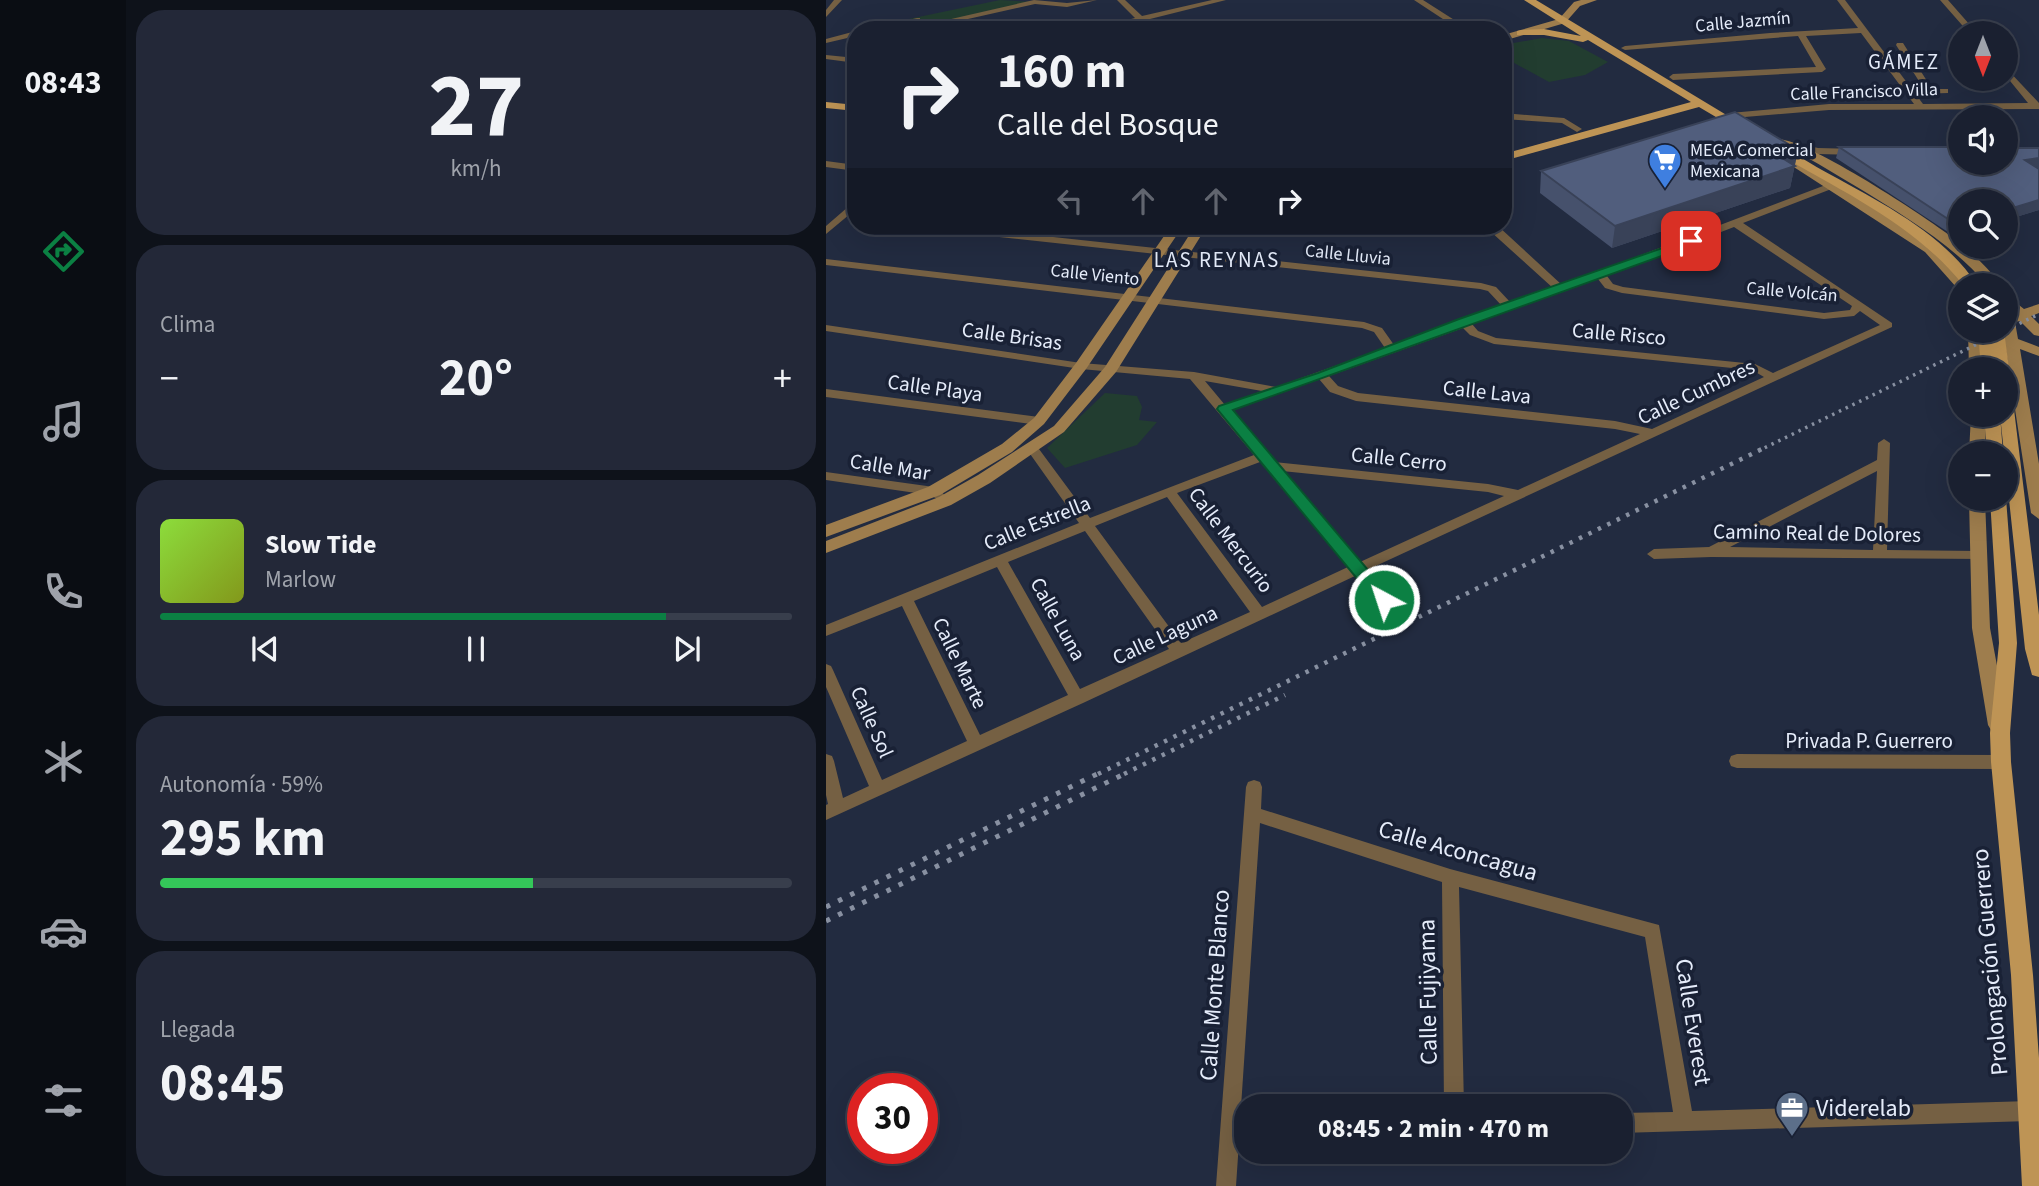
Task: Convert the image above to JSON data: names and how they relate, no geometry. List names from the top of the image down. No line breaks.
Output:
{"streets":{"main road":["Prolongación Guerrero"],"street":["Calle Jazmín","Calle Francisco Villa","Calle Lluvia","Calle Viento","Calle Volcán","Calle Risco","Calle Brisas","Calle Playa","Calle Lava","Calle Cumbres","Calle Cerro","Calle Mar","Calle Estrella","Camino Real de Dolores","Calle Mercurio","Calle Luna","Calle Laguna","Calle Marte","Calle Sol","Privada P. Guerrero","Calle Aconcagua","Calle Monte Blanco","Calle Fujiyama","Calle Everest"]},"crossings":[["Calle Volcán","Calle Cumbres"],["Calle Risco","Calle Cumbres"],["Calle Lava","Calle Cumbres"],["Calle Cumbres","Calle Cerro"],["Calle Cumbres","Calle Laguna"],["Calle Cerro","Calle Estrella"],["Calle Cerro","Calle Laguna"],["Calle Estrella","Calle Mercurio"],["Calle Estrella","Calle Luna"],["Calle Estrella","Calle Marte"],["Calle Mercurio","Calle Laguna"],["Calle Luna","Calle Laguna"],["Calle Laguna","Calle Marte"],["Calle Laguna","Calle Sol"],["Privada P. Guerrero","Prolongación Guerrero"],["Calle Aconcagua","Calle Monte Blanco"],["Calle Aconcagua","Calle Fujiyama"],["Calle Aconcagua","Calle Everest"]],"districts":["GÁMEZ","LAS REYNAS"],"places":{"supermarket":["MEGA Comercial Mexicana"],"office":["Viderelab"]},"north":"bottom","page":{"tabs":"08:43","tile":[["27","km/h"],"Clima",["Autonomía · 59%","295 km"],["Llegada","08:45"]],"map_buttons":["+","−"],"turn":["160 m","Calle del Bosque"],"heat":["−","20°","+"],"song":["Slow Tide","Marlow"],"limit":"30","trip":"08:45 · 2 min · 470 m"}}
